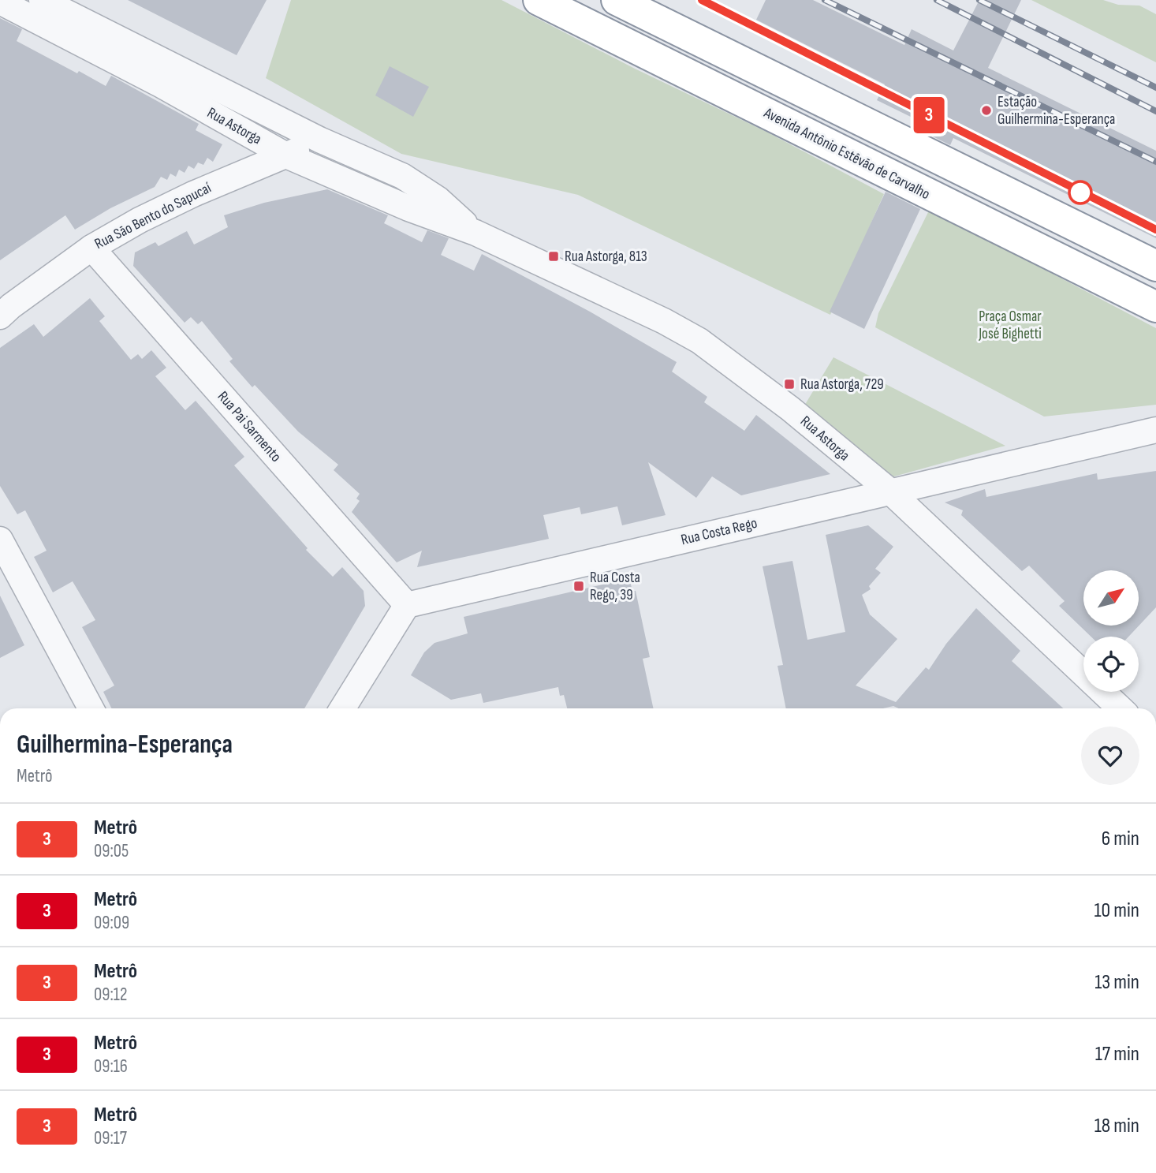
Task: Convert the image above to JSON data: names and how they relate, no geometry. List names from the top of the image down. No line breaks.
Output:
{"streets":{"highway":["Avenida Antônio Estêvão de Carvalho"],"street":["Rua Astorga","Rua São Bento do Sapucaí","Rua Pai Sarmento","Rua Costa Rego"]},"crossings":[["Rua Astorga","Rua São Bento do Sapucaí"],["Rua Astorga","Rua Costa Rego"],["Rua São Bento do Sapucaí","Rua Pai Sarmento"],["Rua Pai Sarmento","Rua Costa Rego"]],"parks":["Praça Osmar José Bighetti"],"places":{"other":["Estação Guilhermina-Esperança"],"transit":["Rua Astorga, 813","Rua Astorga, 729","Rua Costa Rego, 39"]},"lines":["metro line 3"],"north":"top right","page":{"on_map":"3","heading":["Guilhermina-Esperança","Metrô"],"list":[{"mark":"3","name":"Metrô","note":"09:05","value":"6 min"},{"mark":"3","name":"Metrô","note":"09:09","value":"10 min"},{"mark":"3","name":"Metrô","note":"09:12","value":"13 min"},{"mark":"3","name":"Metrô","note":"09:16","value":"17 min"},{"mark":"3","name":"Metrô","note":"09:17","value":"18 min"}]}}
